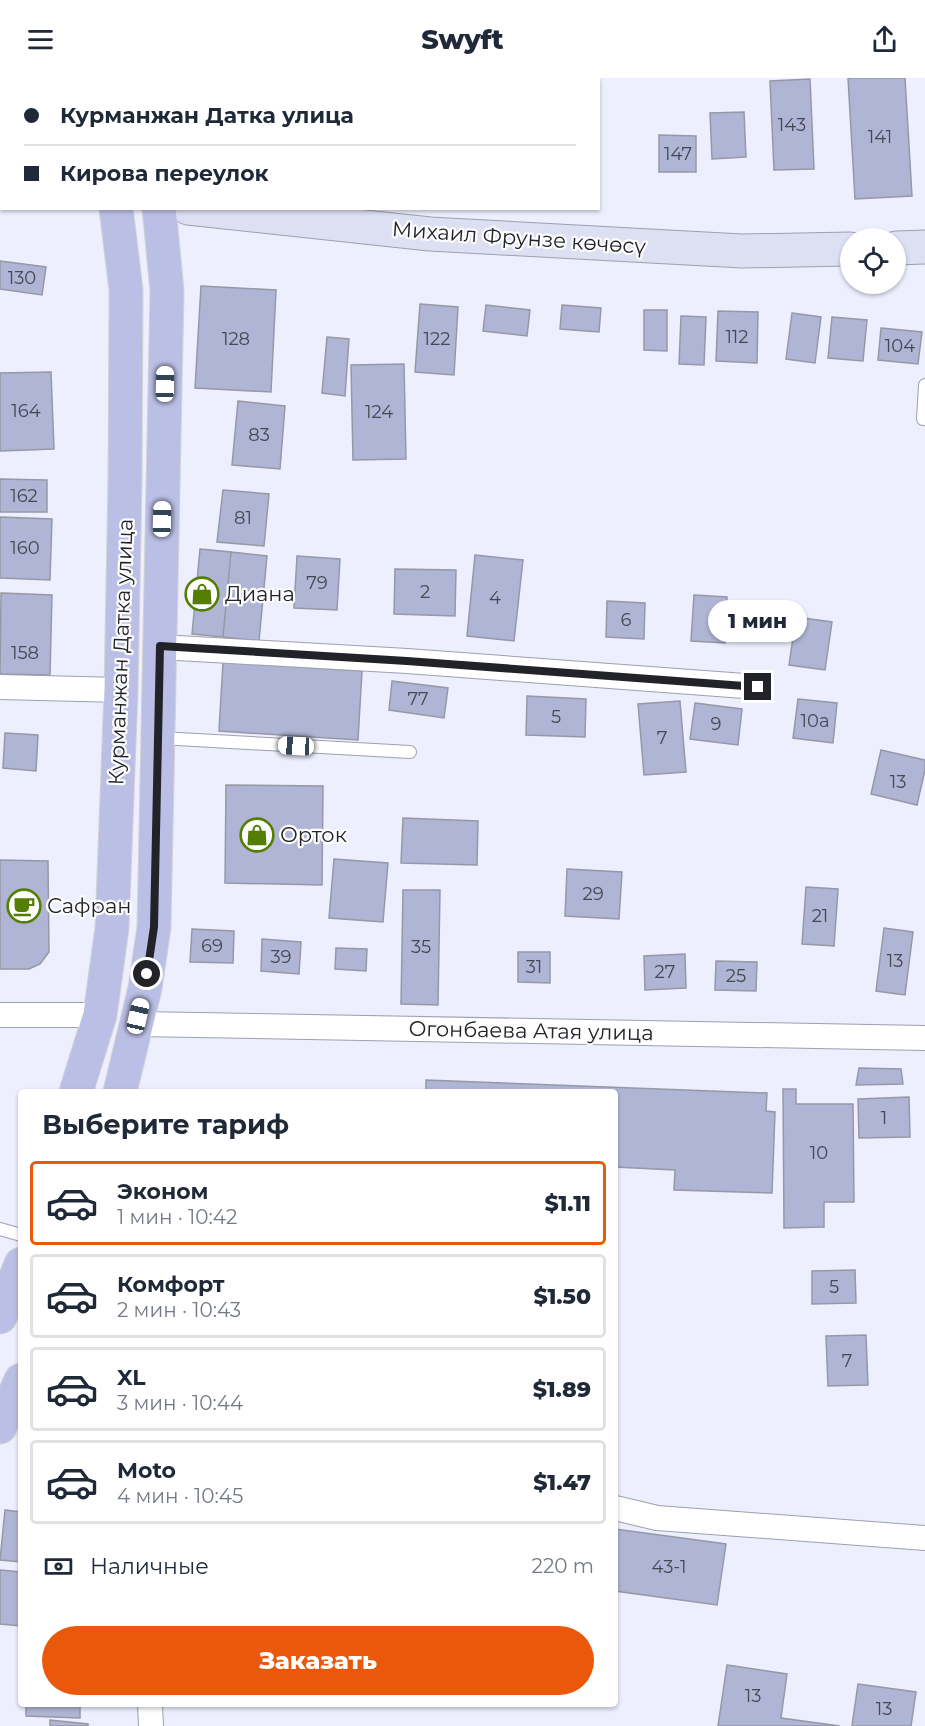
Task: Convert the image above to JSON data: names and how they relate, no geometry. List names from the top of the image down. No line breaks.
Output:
{"streets":{"main road":["Михаил Фрунзе көчөсү","Курманжан Датка улица"],"street":["Огонбаева Атая улица"]},"crossings":[["Курманжан Датка улица","Огонбаева Атая улица"]],"places":{"shop":["Диана","Орток"],"cafe":["Сафран"]},"house_numbers":["143","141","147","130","112","128","122","104","164","124","83","162","81","160","79","2","4","6","158","77","5","10a","9","7","13","29","21","69","35","39","13","31","27","25","1","10","5","7","43-1","13","13"],"page":{"header":"Swyft","banner":["Курманжан Датка улица","Кирова переулок"],"bubble":"1 мин","heading":"Выберите тариф","list":[{"name":"Эконом","note":"1 мин · 10:42","value":"$1.11"},{"name":"Комфорт","note":"2 мин · 10:43","value":"$1.50"},{"name":"XL","note":"3 мин · 10:44","value":"$1.89"},{"name":"Moto","note":"4 мин · 10:45","value":"$1.47"}],"pay":["Наличные","220 m"],"buttons":"Заказать"}}
